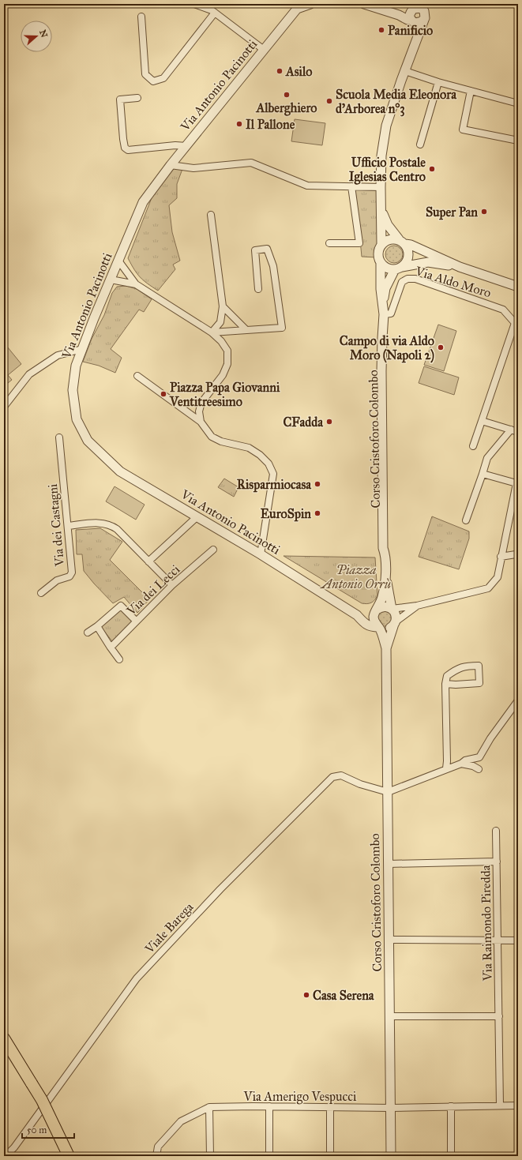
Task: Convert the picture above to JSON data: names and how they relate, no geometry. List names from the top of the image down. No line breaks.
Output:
{"streets":{"street":["Via Antonio Pacinotti","Via Aldo Moro","Corso Cristoforo Colombo","Via dei Castagni","Via dei Lecci","Via Raimondo Piredda","Viale Barega","Via Amerigo Vespucci"]},"crossings":[["Via Antonio Pacinotti","Corso Cristoforo Colombo"],["Via Aldo Moro","Corso Cristoforo Colombo"],["Corso Cristoforo Colombo","Viale Barega"],["Corso Cristoforo Colombo","Via Amerigo Vespucci"],["Via Raimondo Piredda","Via Amerigo Vespucci"]],"parks":["Piazza Antonio Orrù"],"places":["Panificio","Asilo","Alberghiero","Scuola Media Eleonora d'Arborea n°3","Il Pallone","Ufficio Postale Iglesias Centro","Super Pan","Campo di via Aldo Moro (Napoli 2)","Piazza Papa Giovanni Ventitreesimo","CFadda","Risparmiocasa","EuroSpin","Casa Serena"],"scale_bar":"50 m","north":"right"}
